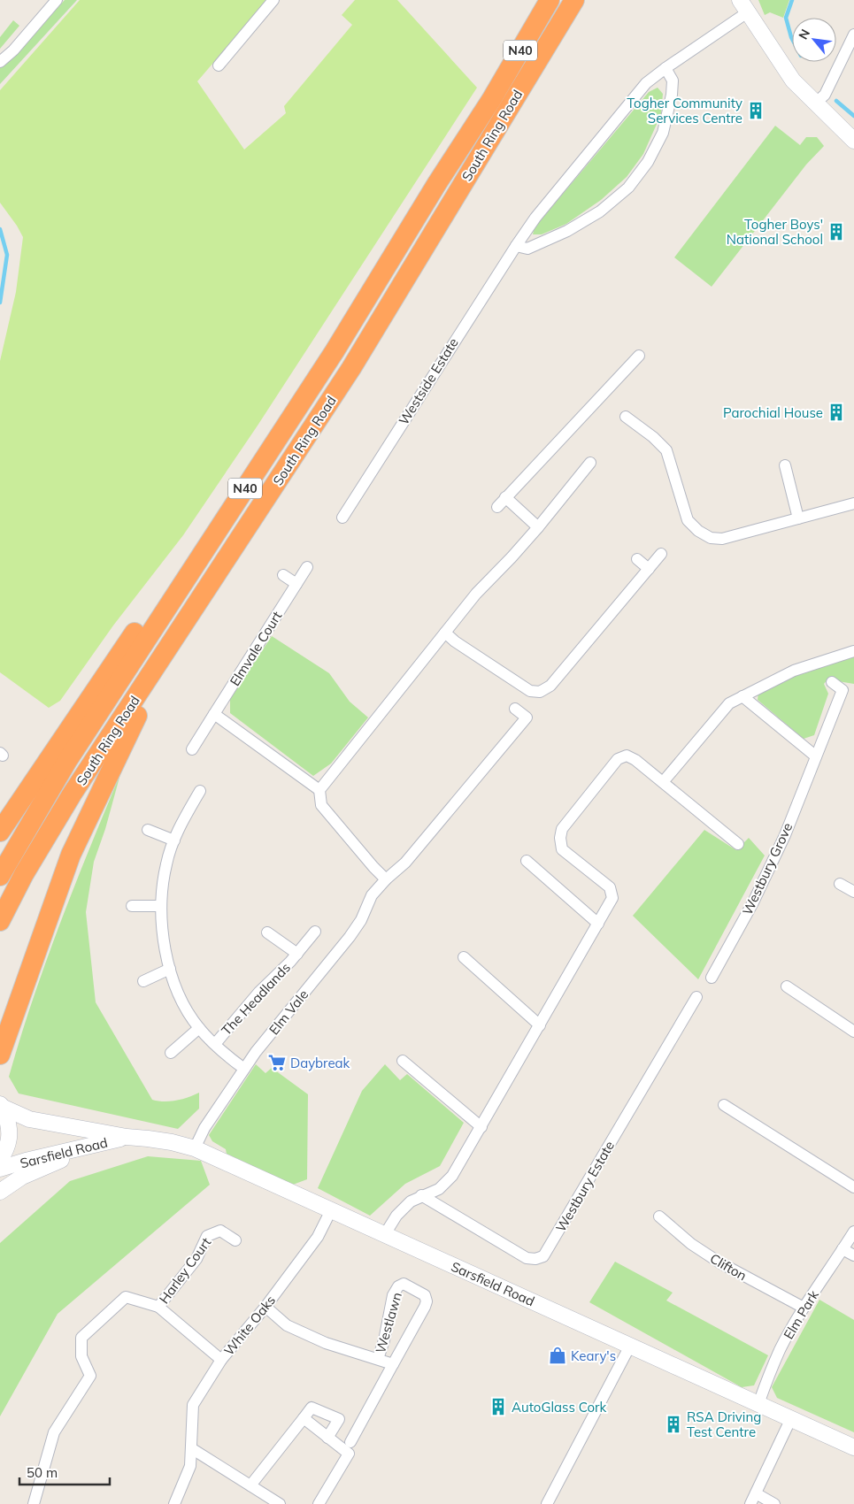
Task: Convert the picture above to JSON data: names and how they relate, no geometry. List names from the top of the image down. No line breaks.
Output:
{"streets":{"highway":["N40","South Ring Road"],"street":["Westside Estate","Elmvale Court","Westbury Grove","The Headlands","Elm Vale","Sarsfield Road","Westbury Estate","Clifton","Harley Court","Elm Park","Westlawn","White Oaks"]},"crossings":[["The Headlands","Elm Vale"],["Elm Vale","Sarsfield Road"],["Sarsfield Road","Elm Park"],["Sarsfield Road","White Oaks"],["Clifton","Elm Park"],["Harley Court","White Oaks"],["Westlawn","White Oaks"]],"places":{"building":["Togher Community Services Centre","Togher Boys' National School","Parochial House","AutoGlass Cork","RSA Driving Test Centre"],"supermarket":["Daybreak"],"shop":["Keary's"]},"scale_bar":"50 m","north":"top left"}
